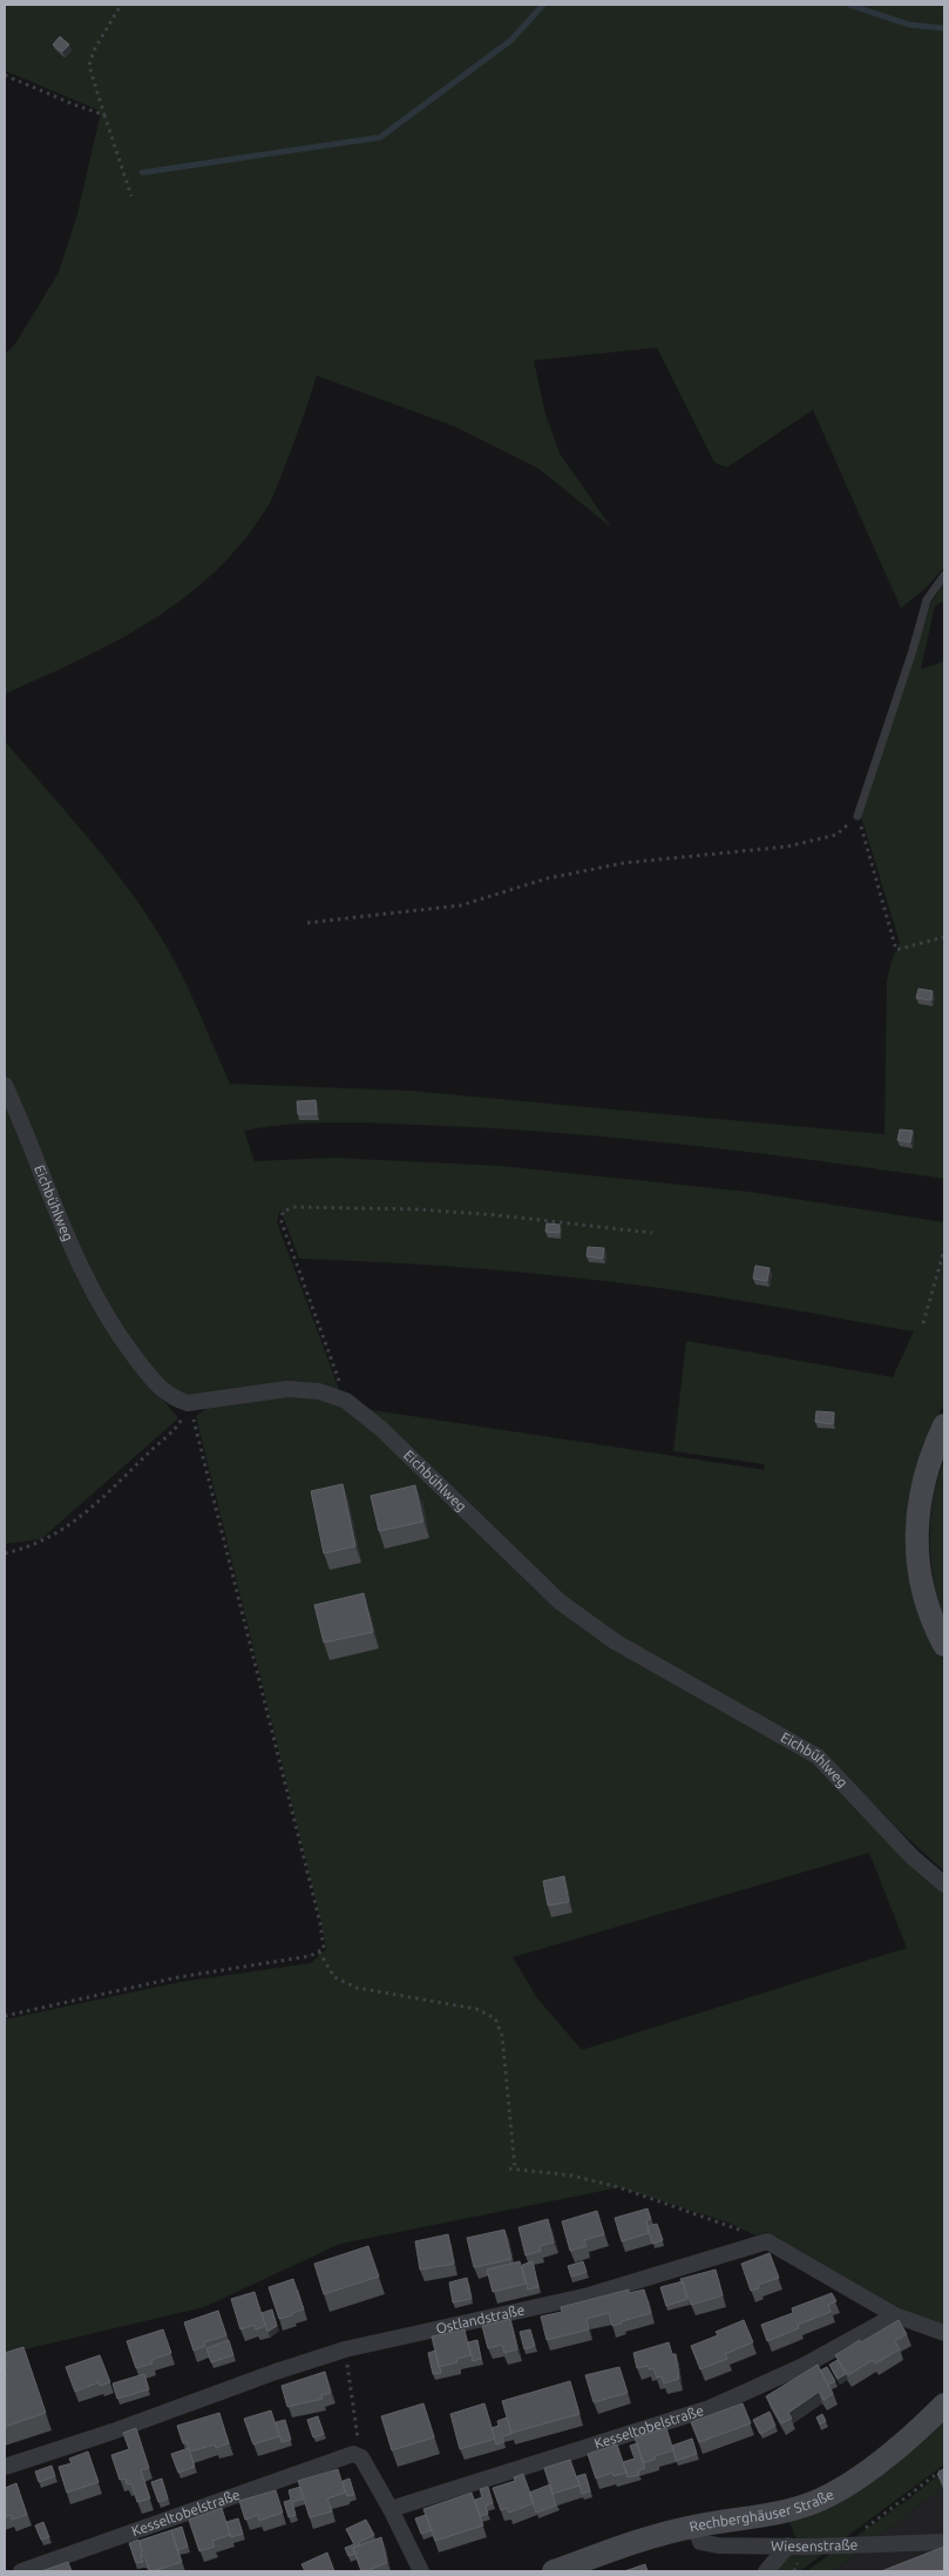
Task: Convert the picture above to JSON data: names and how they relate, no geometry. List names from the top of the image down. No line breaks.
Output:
{"streets":{"street":["Eichbühlweg","Ostlandstraße","Kesseltobelstraße","Rechberghäuser Straße","Wiesenstraße"]},"crossings":[["Rechberghäuser Straße","Wiesenstraße"]]}
